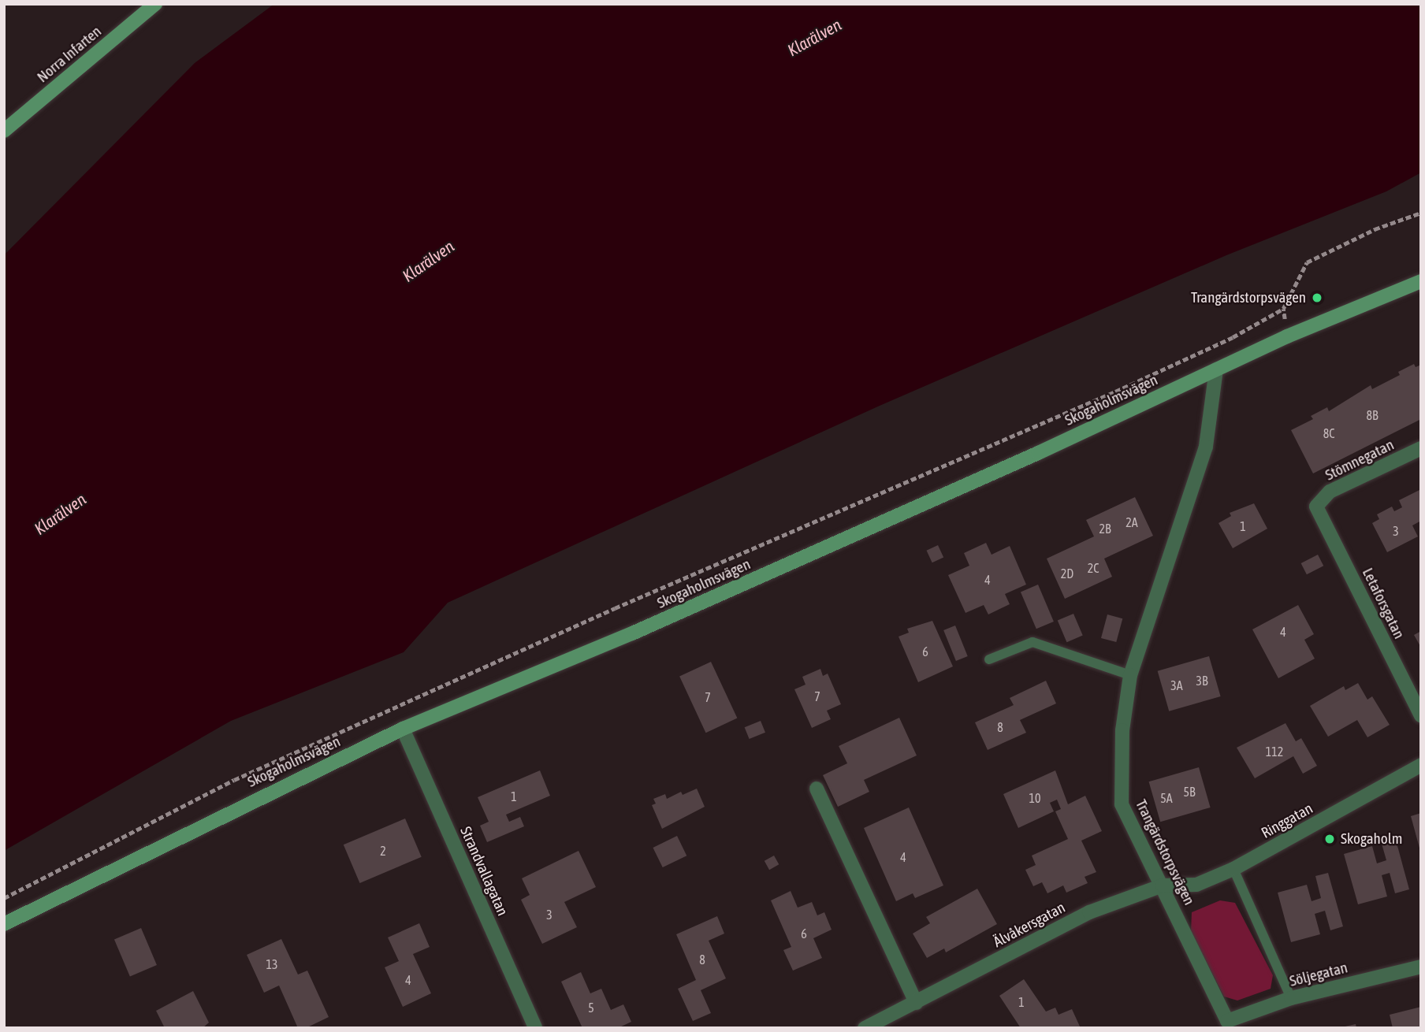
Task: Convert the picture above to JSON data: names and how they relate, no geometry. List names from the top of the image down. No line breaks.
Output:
{"streets":{"street":["Norra Infarten","Skogaholmsvägen","Stömnegatan","Letaforsgatan","Ringgatan","Trangärdstorpsvägen","Strandvallagatan","Älvåkersgatan","Söljegatan"]},"crossings":[["Skogaholmsvägen","Trangärdstorpsvägen"],["Skogaholmsvägen","Strandvallagatan"],["Stömnegatan","Letaforsgatan"],["Ringgatan","Trangärdstorpsvägen"],["Ringgatan","Älvåkersgatan"],["Trangärdstorpsvägen","Älvåkersgatan"],["Trangärdstorpsvägen","Söljegatan"]],"water":["Klarälven"],"places":["Trangärdstorpsvägen","Skogaholm"],"house_numbers":["8B","8C","2A","1","2B","3","2C","2D","4","4","6","3B","3A","7","7","8","112","5B","1","10","5A","2","4","3","6","8","13","4","1","5"]}
